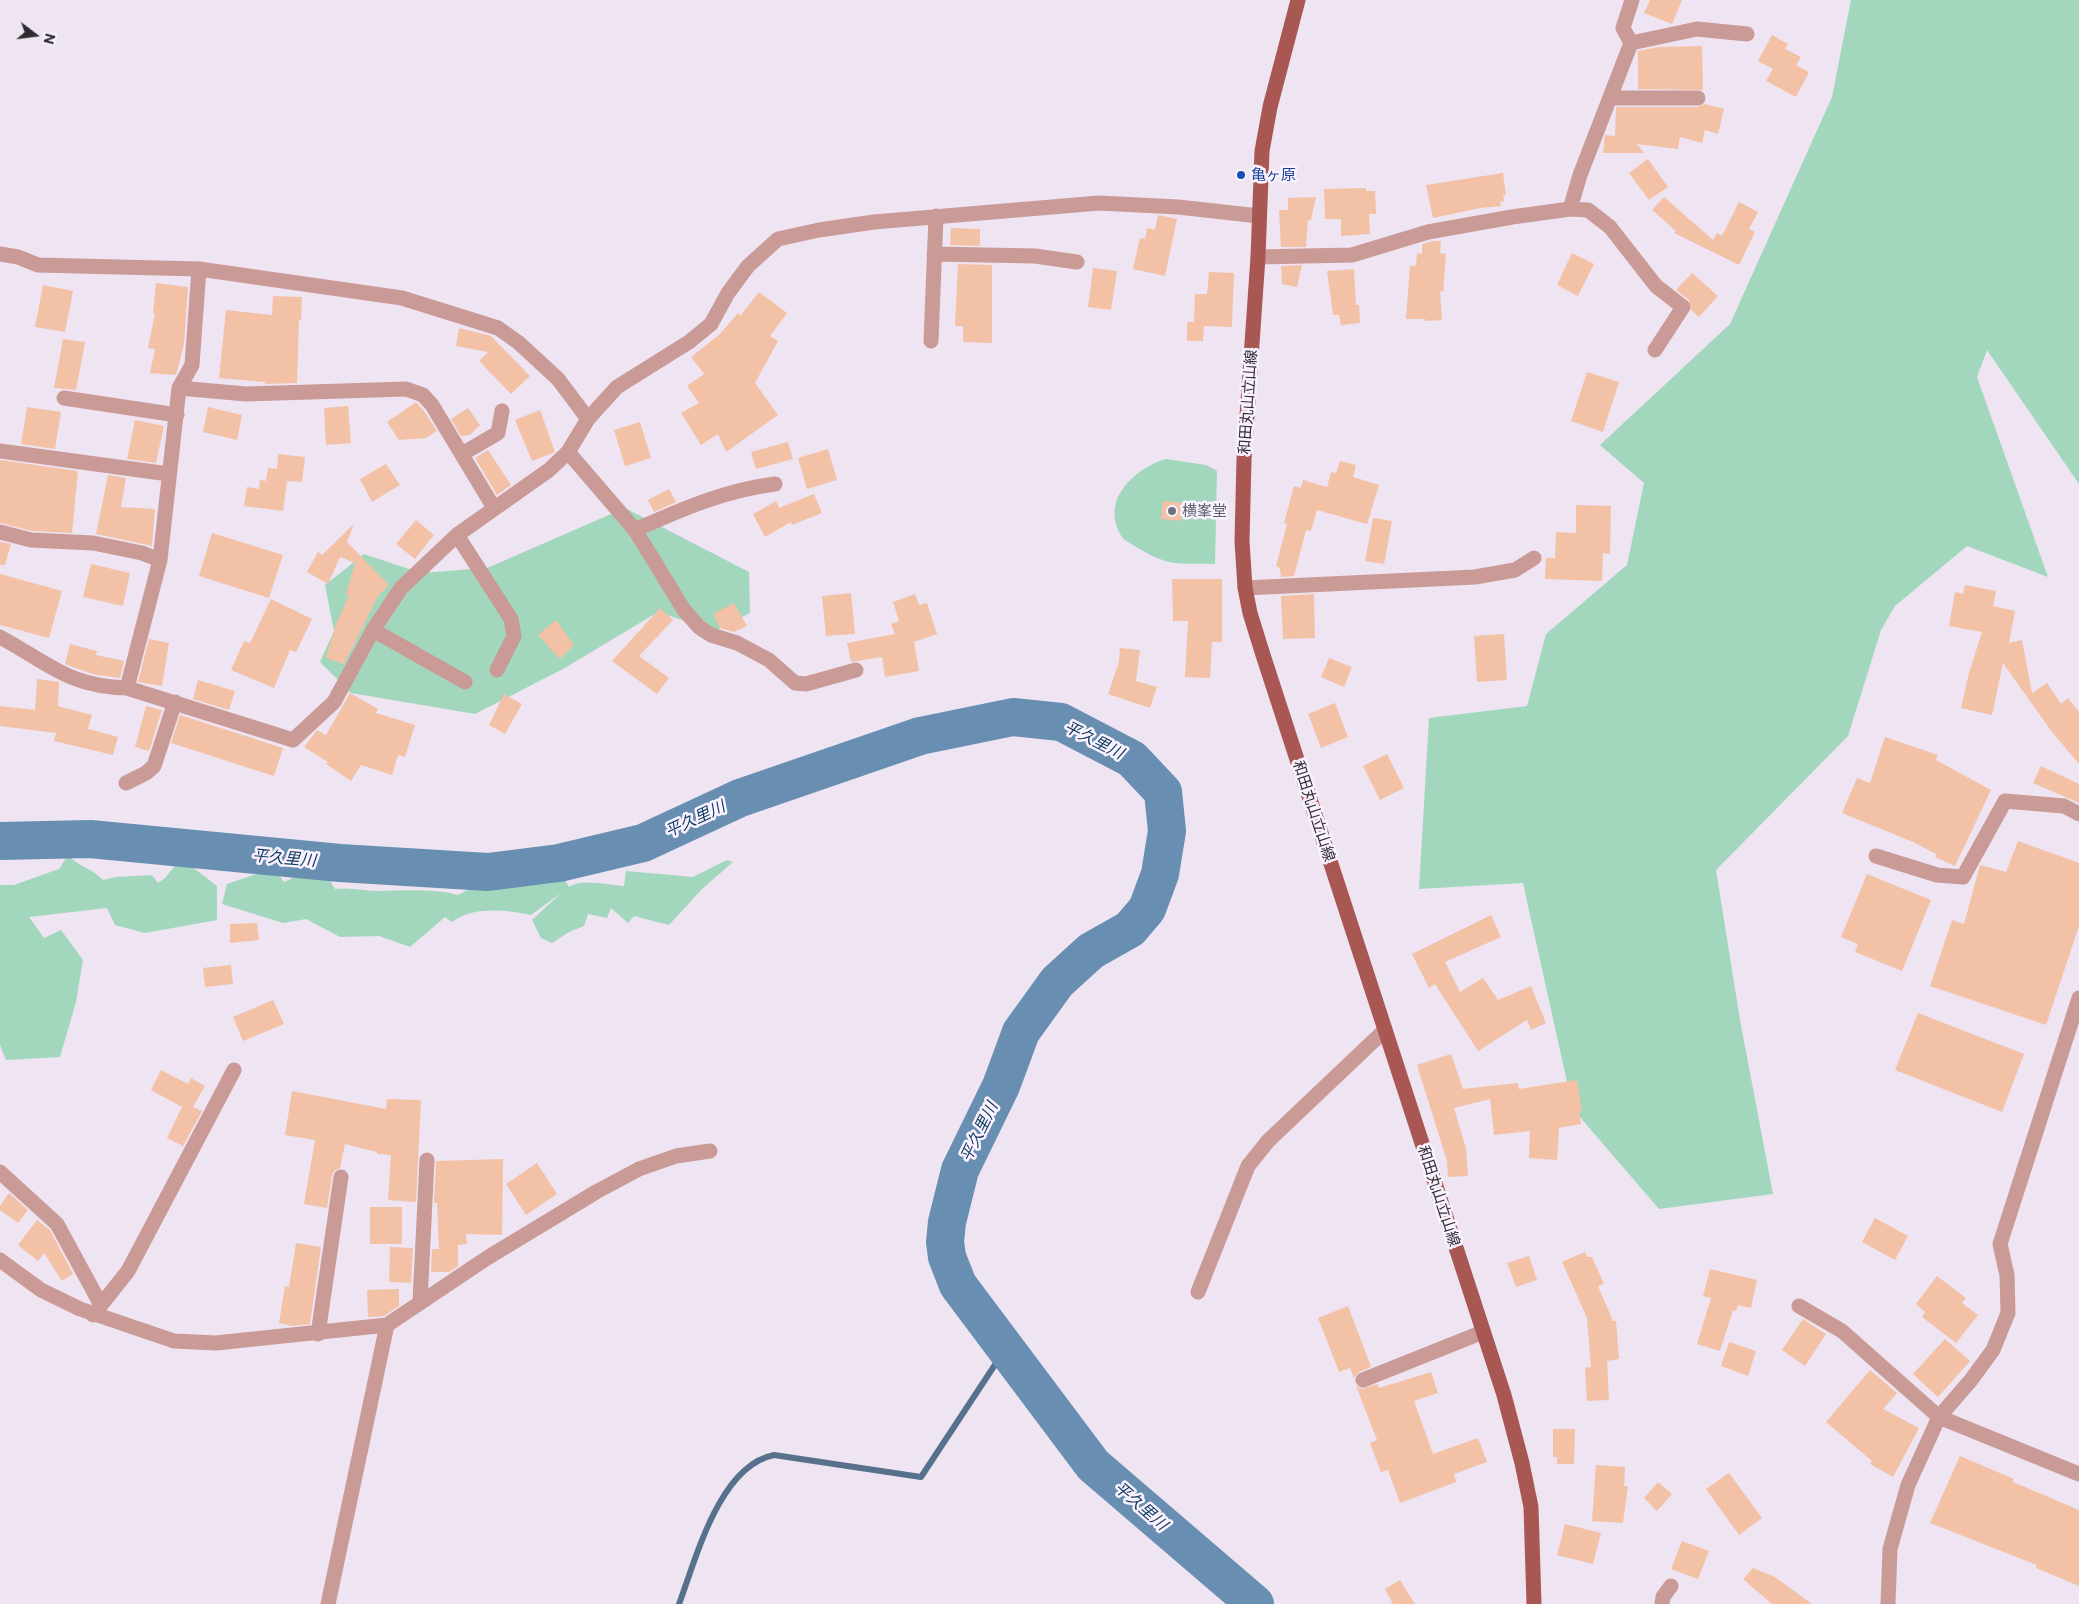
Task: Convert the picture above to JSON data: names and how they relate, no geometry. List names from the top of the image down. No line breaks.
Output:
{"streets":{"main road":["和田丸山立山線"]},"water":["平久里川"],"places":["亀ヶ原","横峯堂"],"north":"right"}
